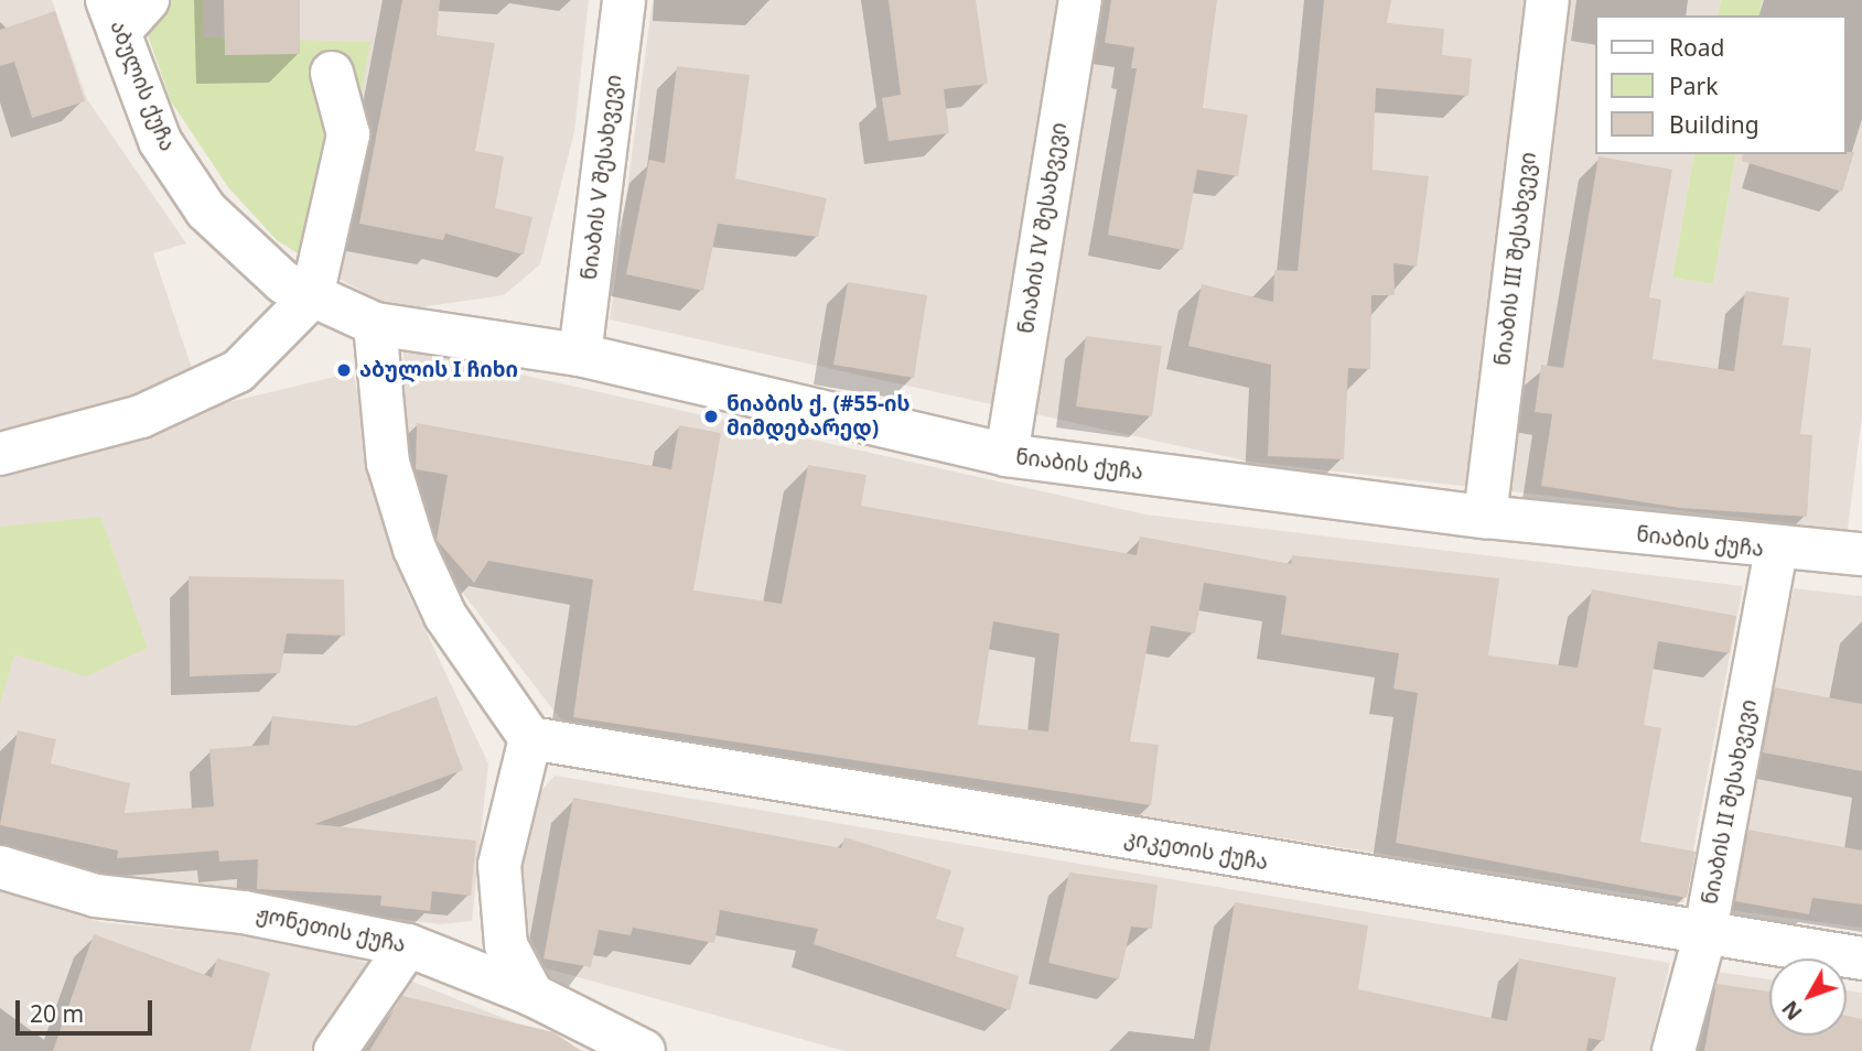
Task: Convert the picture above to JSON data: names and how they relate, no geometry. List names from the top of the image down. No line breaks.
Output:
{"streets":{"street":["აბულის ქუჩა","ნიაბის V შესახვევი","ნიაბის IV შესახვევი","ნიაბის III შესახვევი","ნიაბის ქუჩა","ნიაბის II შესახვევი","კიკეთის ქუჩა","ჟონეთის ქუჩა"]},"crossings":[["აბულის ქუჩა","ნიაბის ქუჩა"],["ნიაბის V შესახვევი","ნიაბის ქუჩა"],["ნიაბის IV შესახვევი","ნიაბის ქუჩა"],["ნიაბის III შესახვევი","ნიაბის ქუჩა"],["ნიაბის ქუჩა","ნიაბის II შესახვევი"],["ნიაბის II შესახვევი","კიკეთის ქუჩა"]],"places":["აბულის I ჩიხი","ნიაბის ქ. (#55-ის მიმდებარედ)"],"legend":["Road","Park","Building"],"scale_bar":"20 m","north":"bottom left"}
